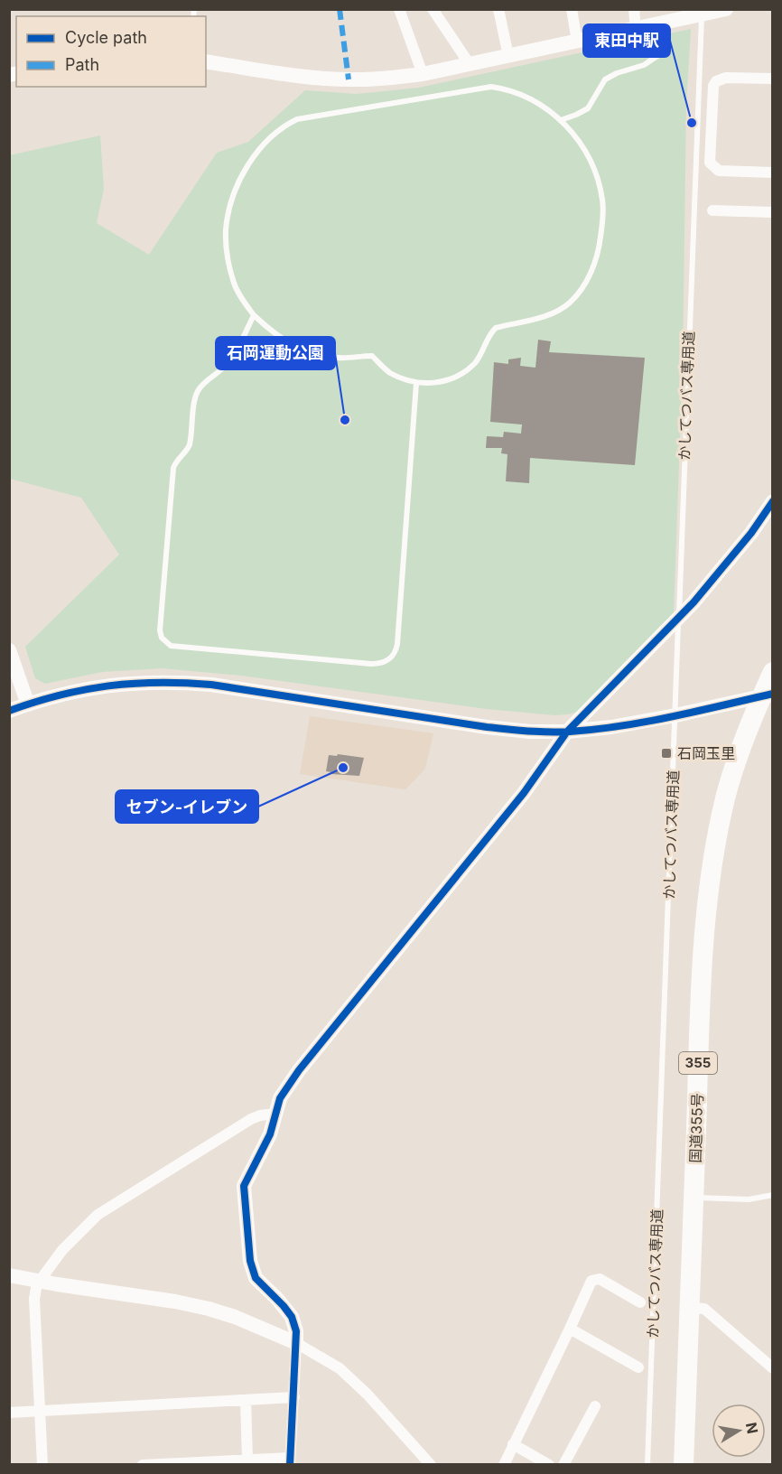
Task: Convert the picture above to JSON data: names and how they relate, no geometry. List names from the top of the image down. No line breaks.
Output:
{"streets":{"highway":["355","国道355号"],"lane":["かしてつバス専用道"]},"places":{"other":["東田中駅","石岡運動公園","セブン-イレブン"],"transit":["石岡玉里"]},"legend":["Cycle path","Path"],"north":"right"}
